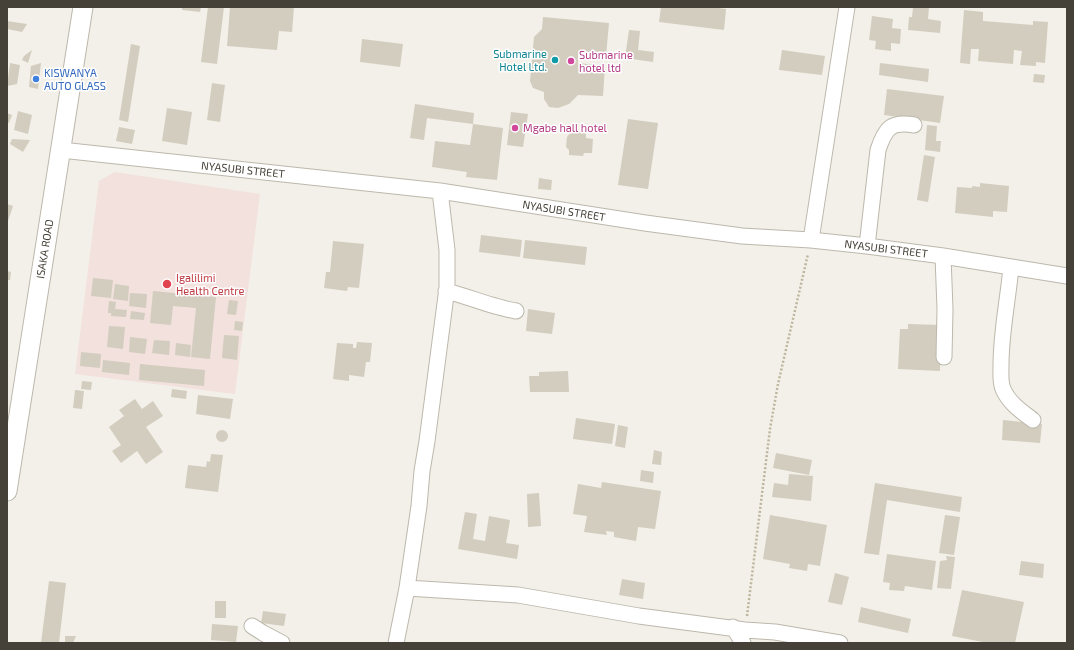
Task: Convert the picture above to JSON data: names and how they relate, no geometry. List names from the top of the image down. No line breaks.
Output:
{"streets":{"street":["NYASUBI STREET","ISAKA ROAD"]},"crossings":[["NYASUBI STREET","ISAKA ROAD"]],"places":["Submarine Hotel Ltd.","Submarine hotel ltd","KISWANYA AUTO GLASS","Mgabe hall hotel","Igalilimi Health Centre"]}
